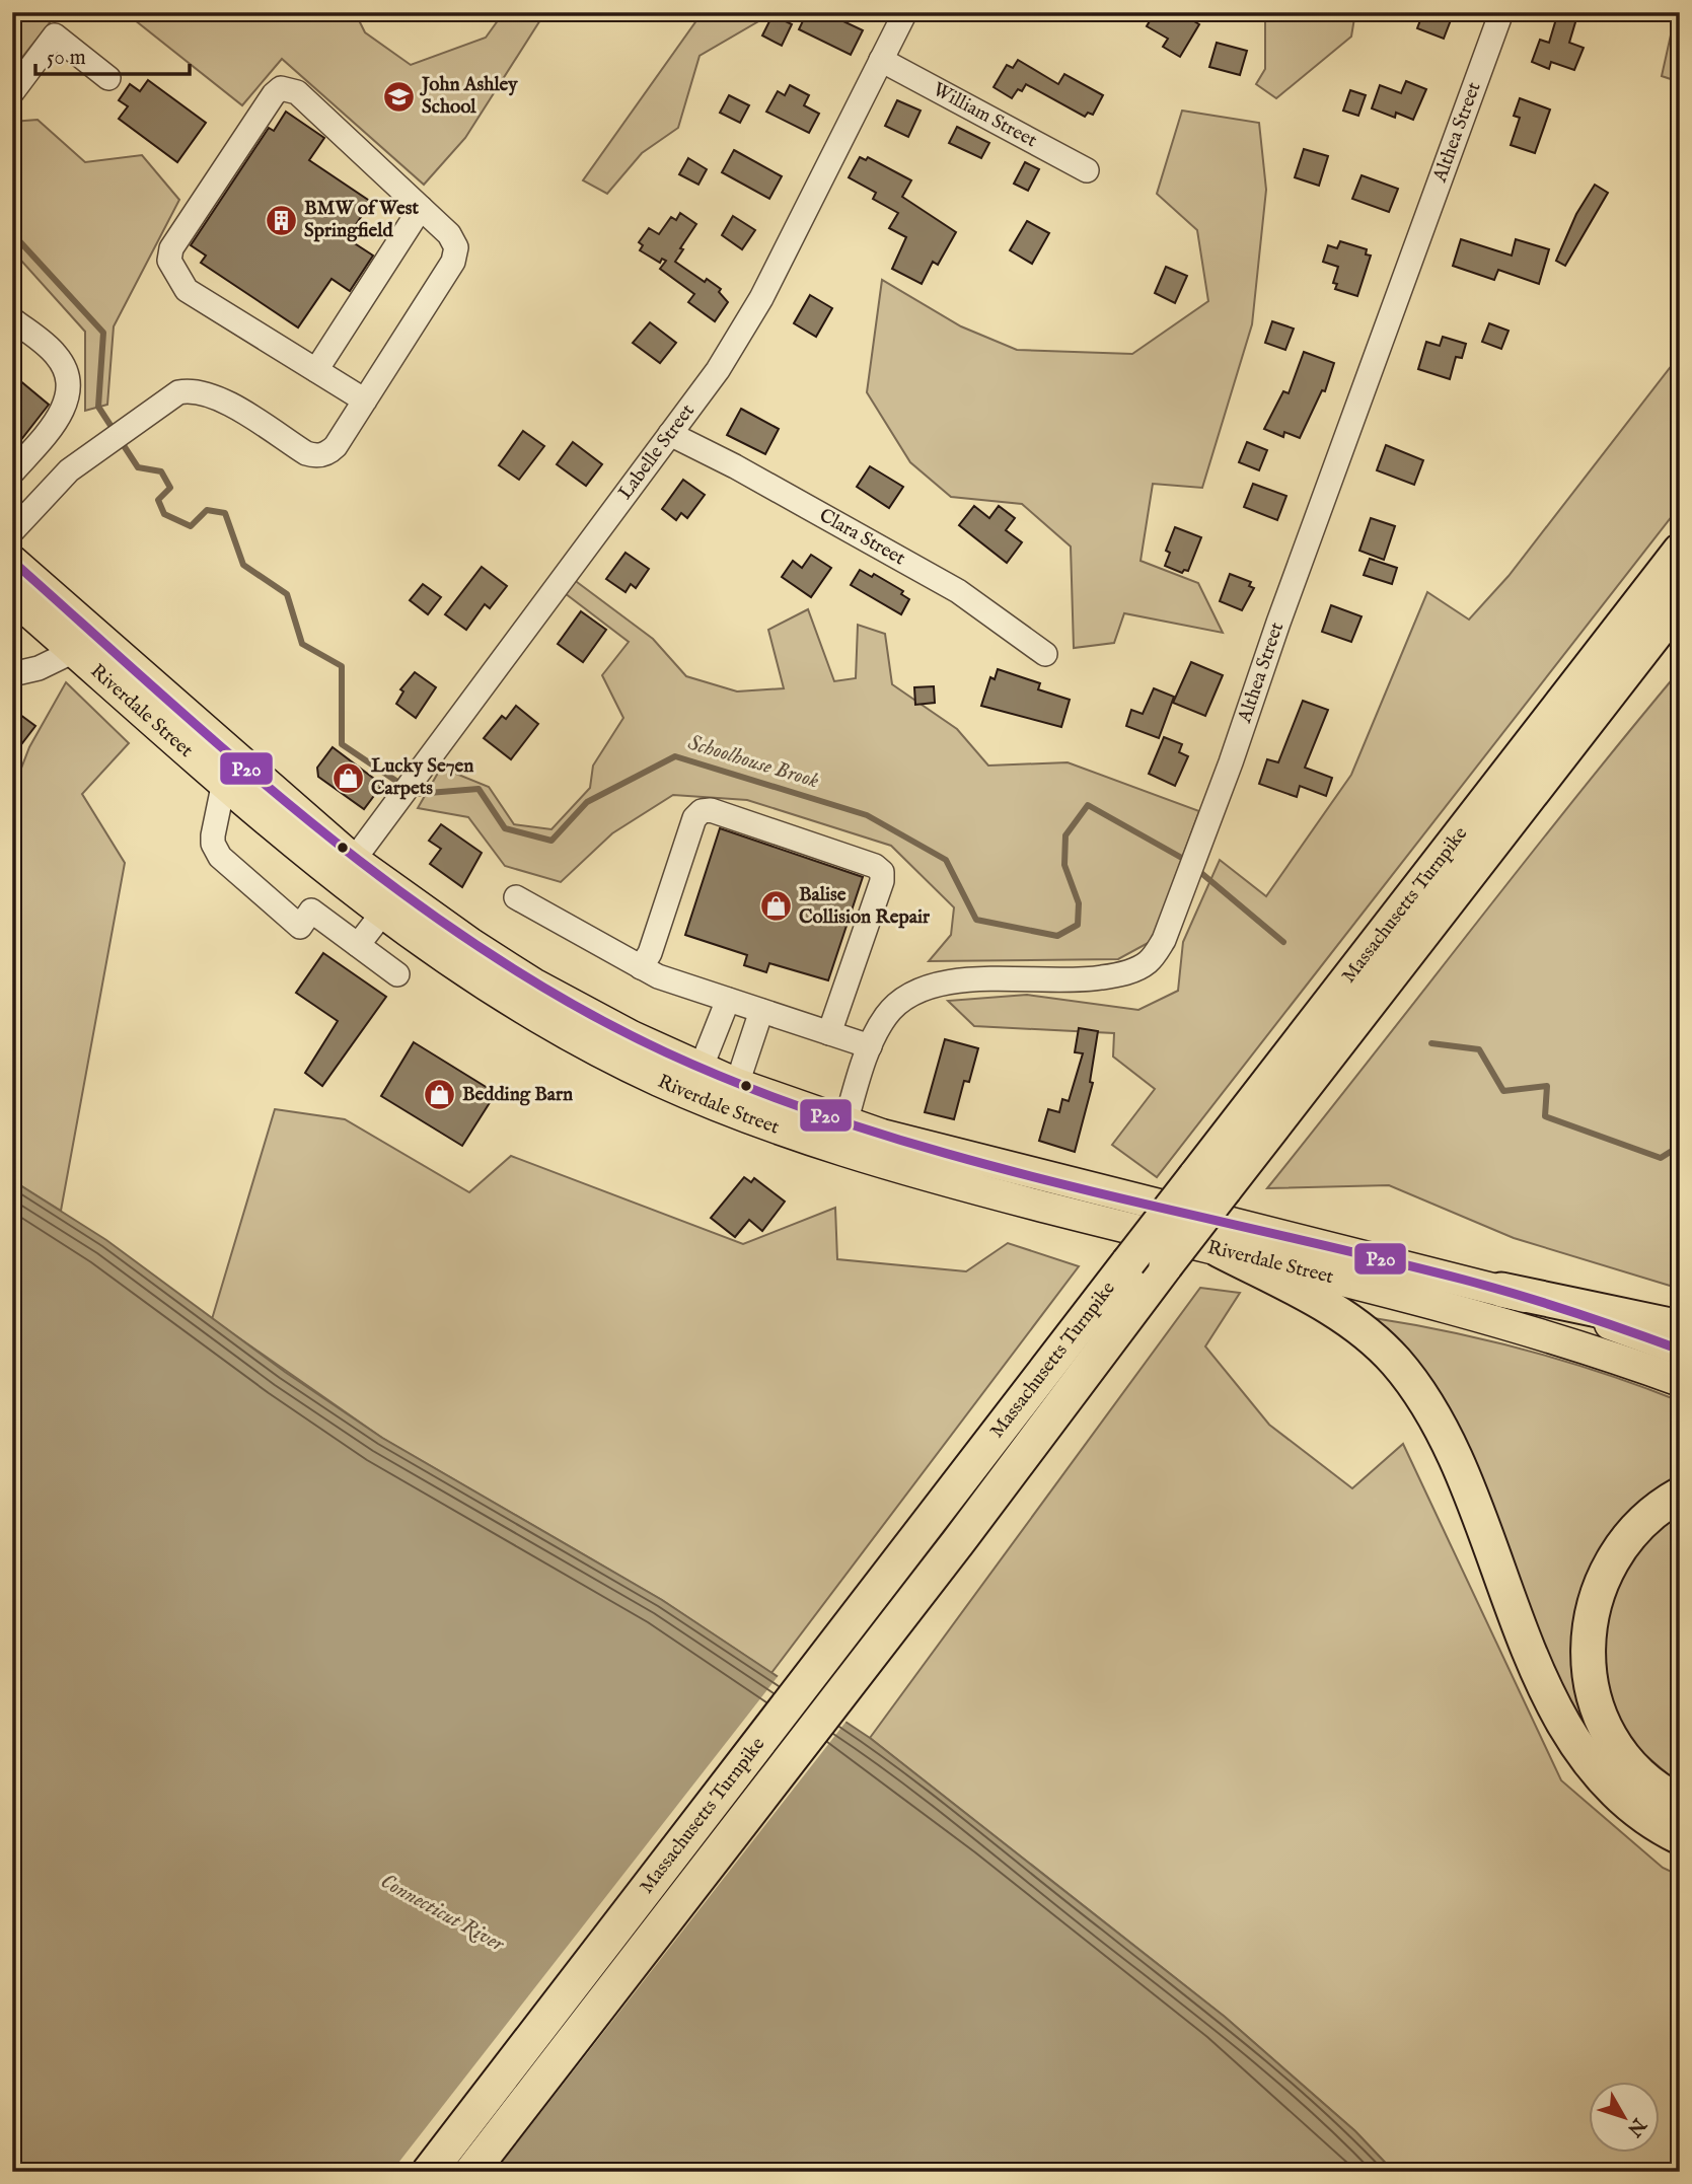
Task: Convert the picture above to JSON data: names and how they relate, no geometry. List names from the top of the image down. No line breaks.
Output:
{"streets":{"highway":["Massachusetts Turnpike"],"main road":["Riverdale Street"],"street":["William Street","Althea Street","Labelle Street","Clara Street"]},"crossings":[["William Street","Labelle Street"],["Althea Street","Riverdale Street"],["Labelle Street","Clara Street"],["Labelle Street","Riverdale Street"]],"water":["Schoolhouse Brook","Connecticut River"],"places":{"school or university":["John Ashley School"],"building":["BMW of West Springfield"],"shop":["Lucky Se7en Carpets","Balise Collision Repair","Bedding Barn"]},"lines":["transit line P20"],"scale_bar":"50 m","north":"bottom right"}
